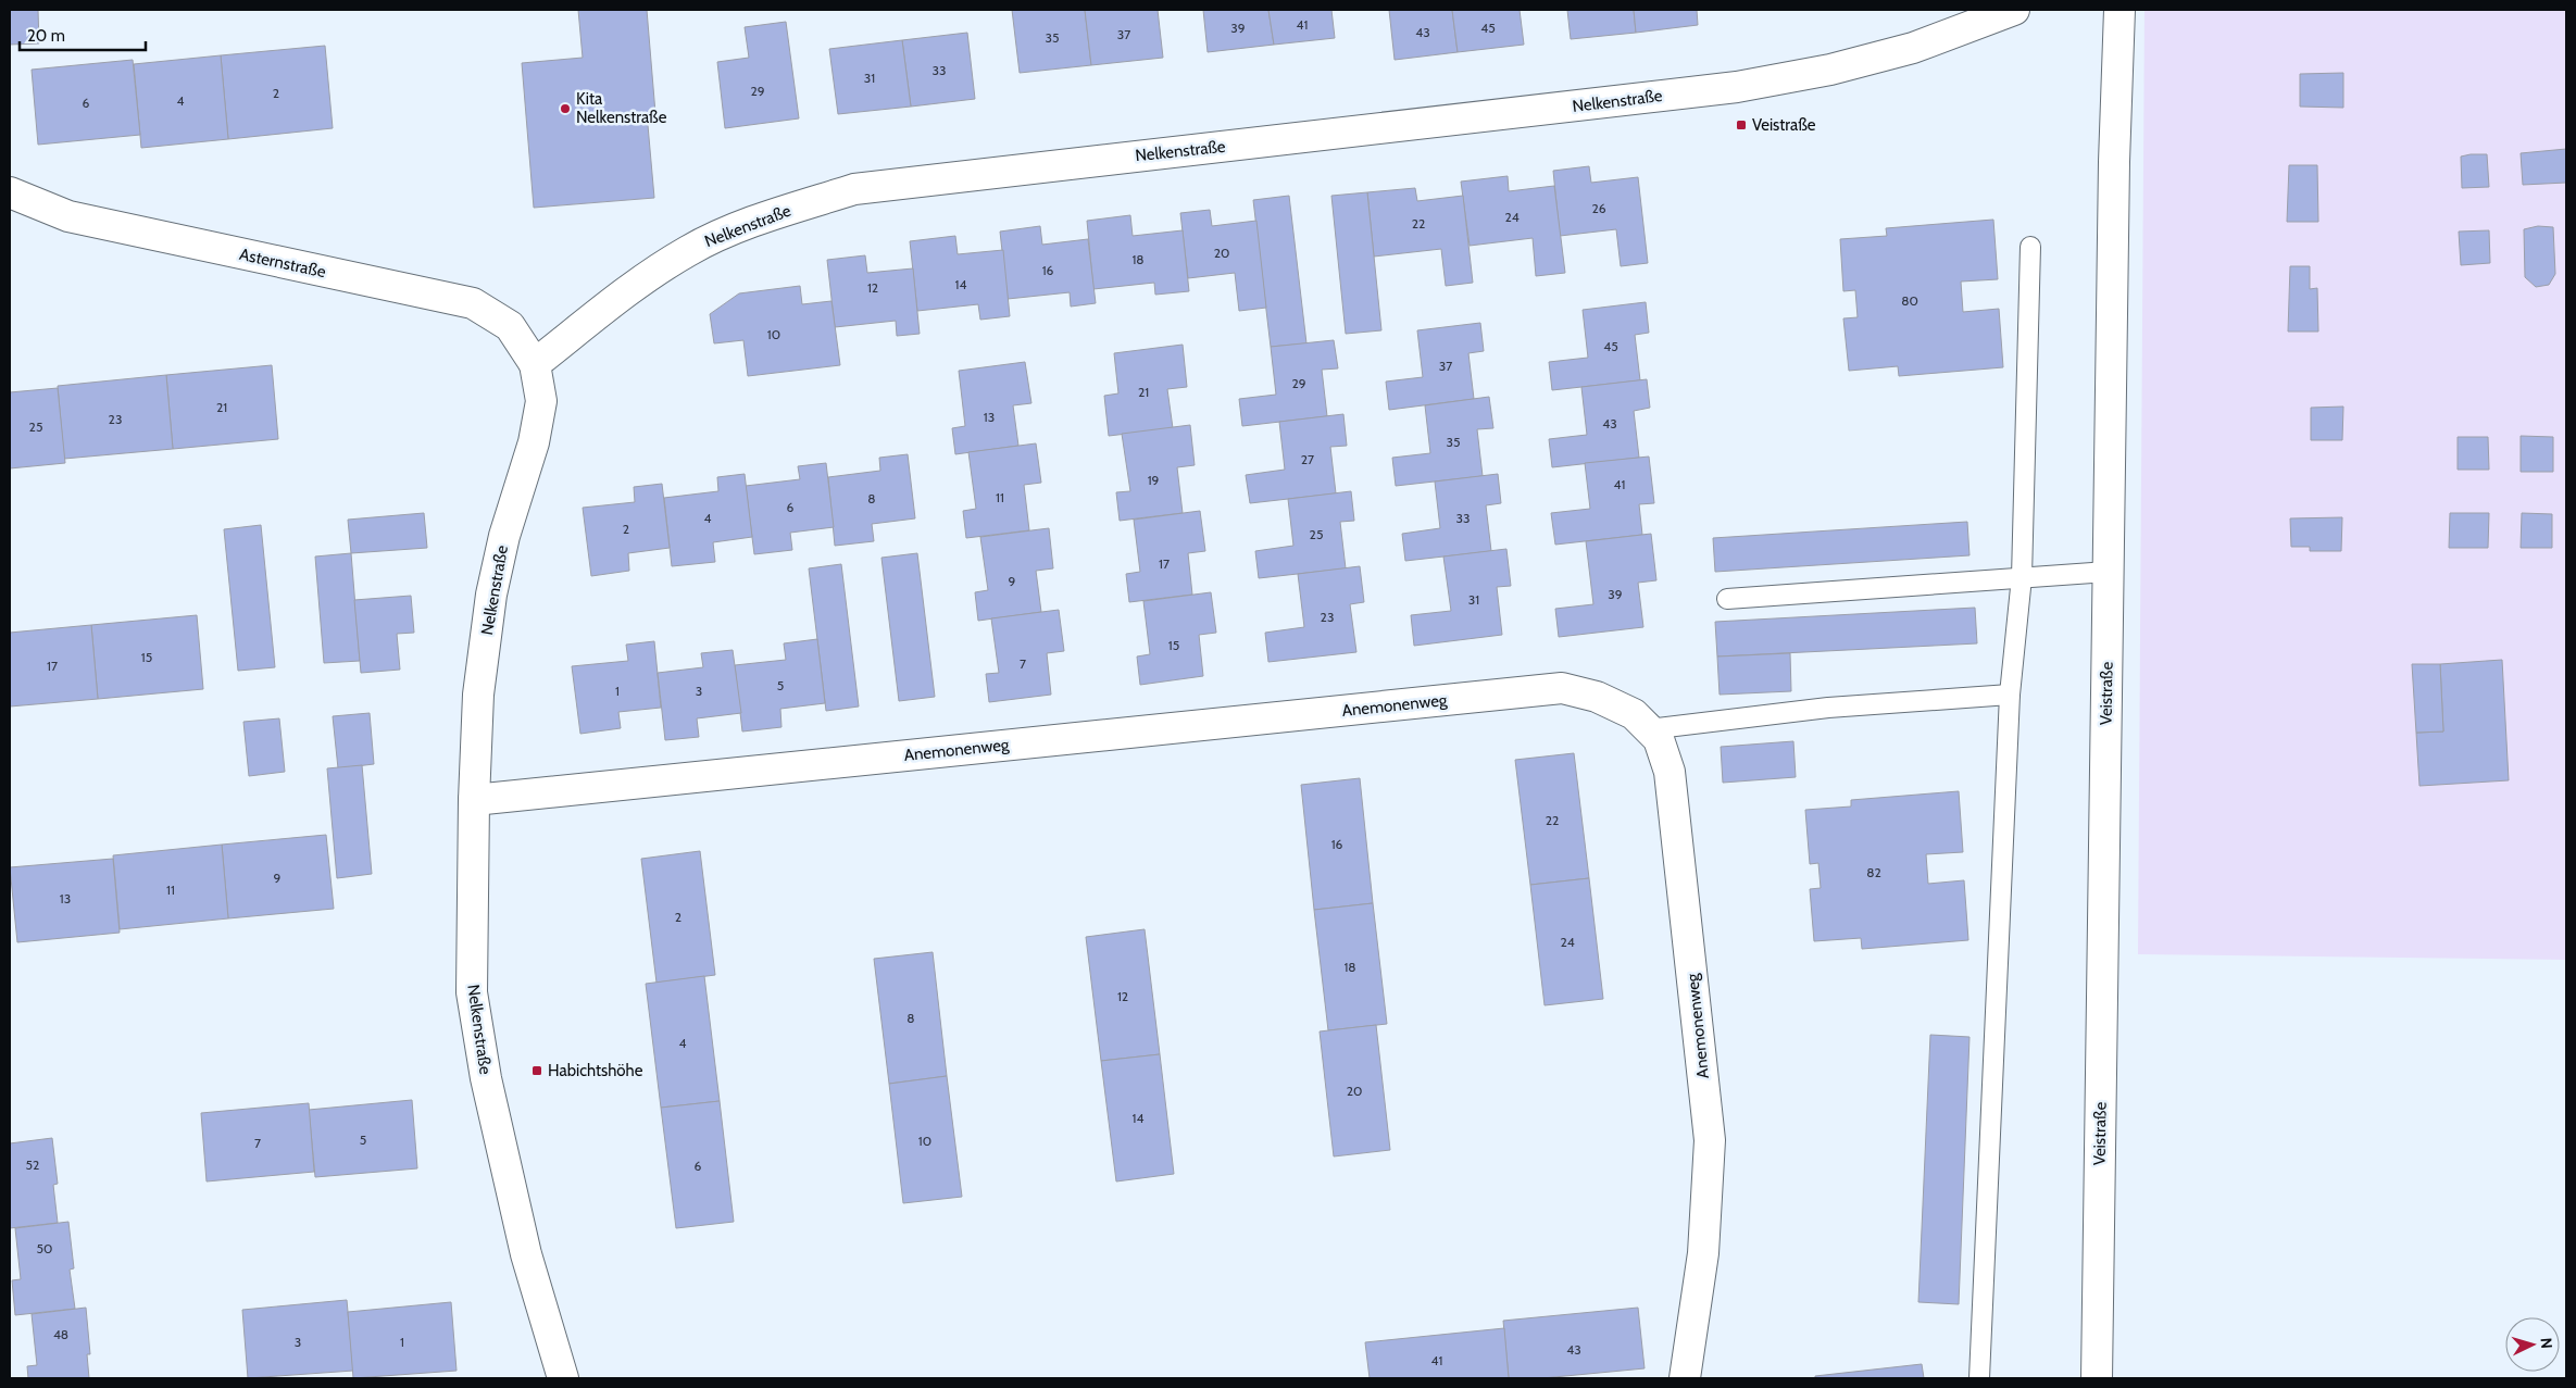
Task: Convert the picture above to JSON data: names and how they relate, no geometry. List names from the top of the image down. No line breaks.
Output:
{"streets":{"street":["Nelkenstraße","Asternstraße","Veistraße","Anemonenweg"]},"crossings":[["Nelkenstraße","Asternstraße"],["Nelkenstraße","Anemonenweg"]],"places":{"other":["Kita Nelkenstraße"],"transit":["Veistraße","Habichtshöhe"]},"house_numbers":["41","39","45","43","37","35","33","31","29","2","4","6","26","24","22","20","18","16","14","12","80","10","45","37","29","21","21","13","23","43","25","35","27","19","41","11","8","6","4","33","2","25","17","9","39","31","23","15","15","7","17","5","1","3","22","16","82","9","11","13","2","24","18","12","8","4","20","14","5","10","7","52","6","50","48","3","1","43","41"],"scale_bar":"20 m","north":"right"}
